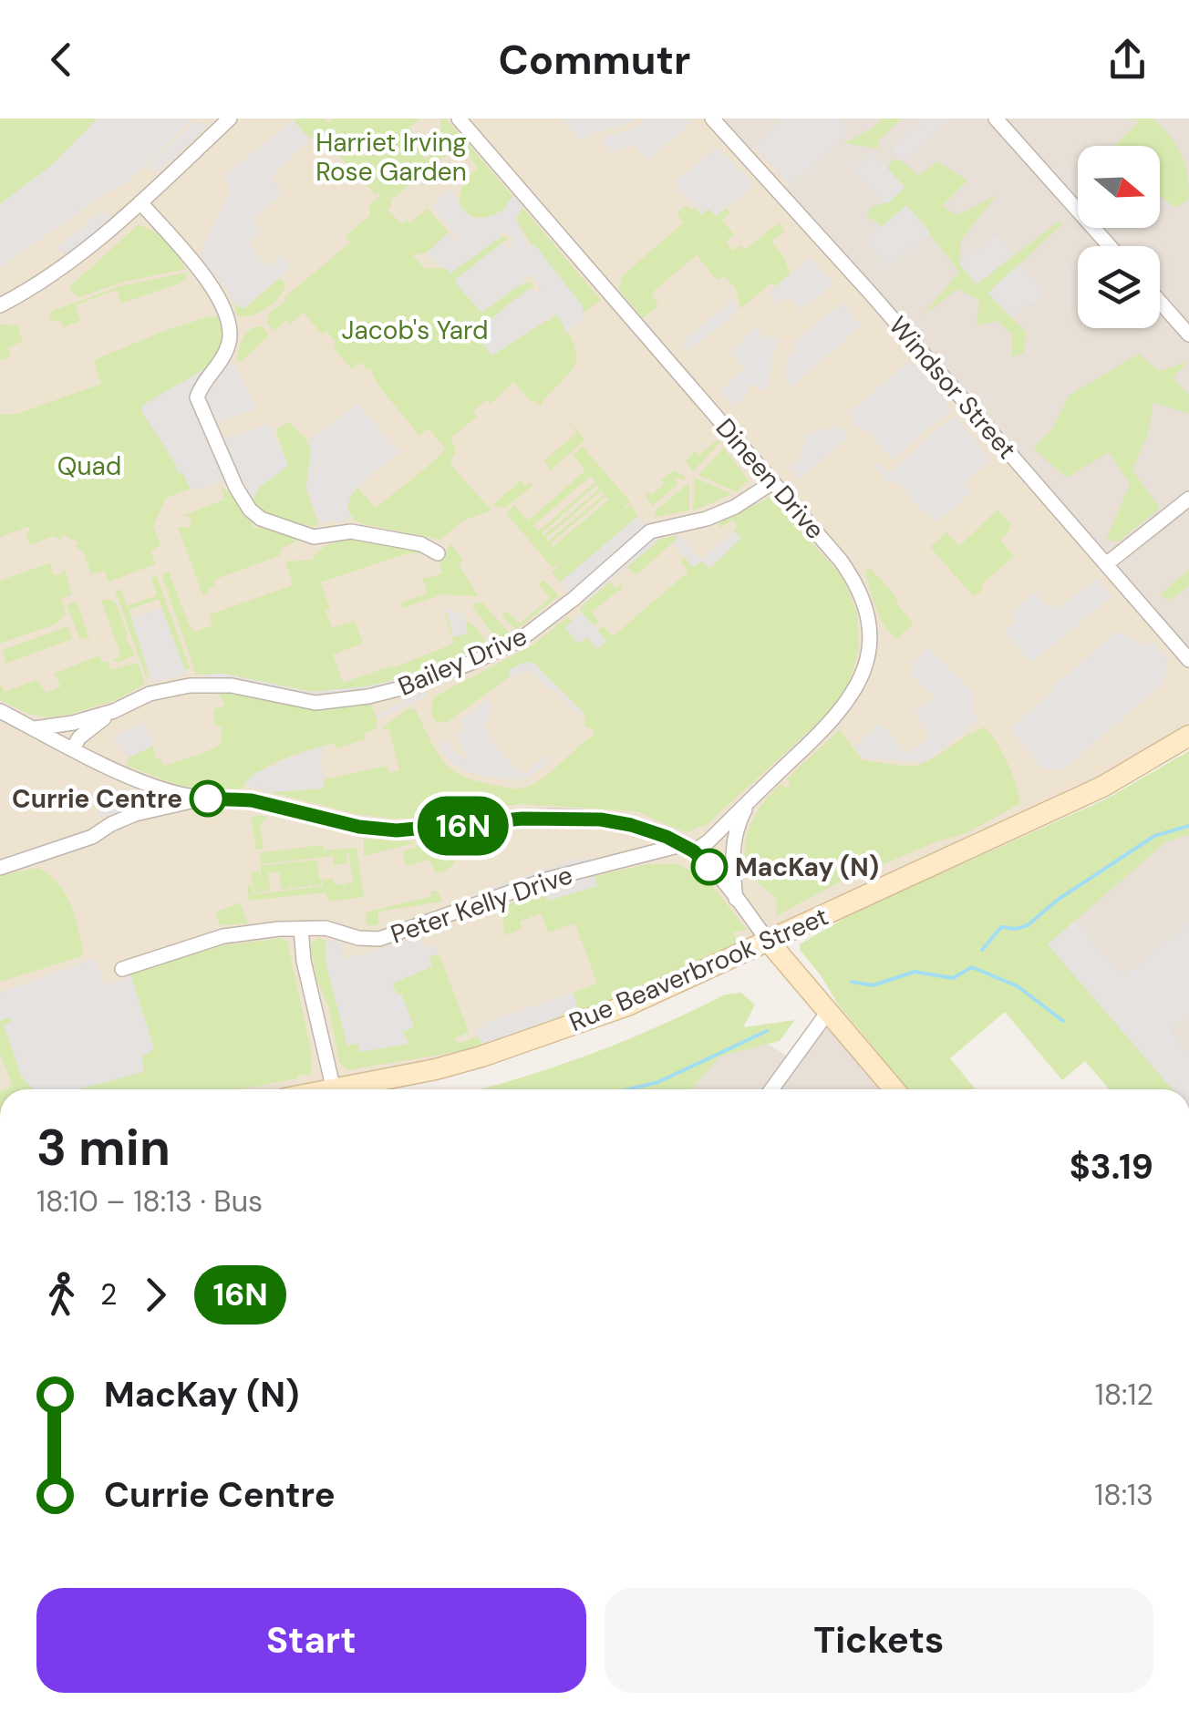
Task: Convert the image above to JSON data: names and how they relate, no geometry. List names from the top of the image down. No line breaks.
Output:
{"streets":{"street":["Windsor Street","Dineen Drive","Bailey Drive","Peter Kelly Drive","Rue Beaverbrook Street"]},"crossings":[["Dineen Drive","Bailey Drive"],["Dineen Drive","Peter Kelly Drive"]],"parks":["Harriet Irving Rose Garden","Jacob's Yard","Quad"],"places":["Currie Centre","MacKay (N)"],"lines":["bus line 16N"],"north":"right","page":{"header":"Commutr","on_map":"16N","heading":["3 min","18:10 – 18:13 · Bus","$3.19"],"legs":["2","16N"],"list":[{"name":"MacKay (N)","value":"18:12"},{"name":"Currie Centre","value":"18:13"}],"buttons":["Start","Tickets"]}}
